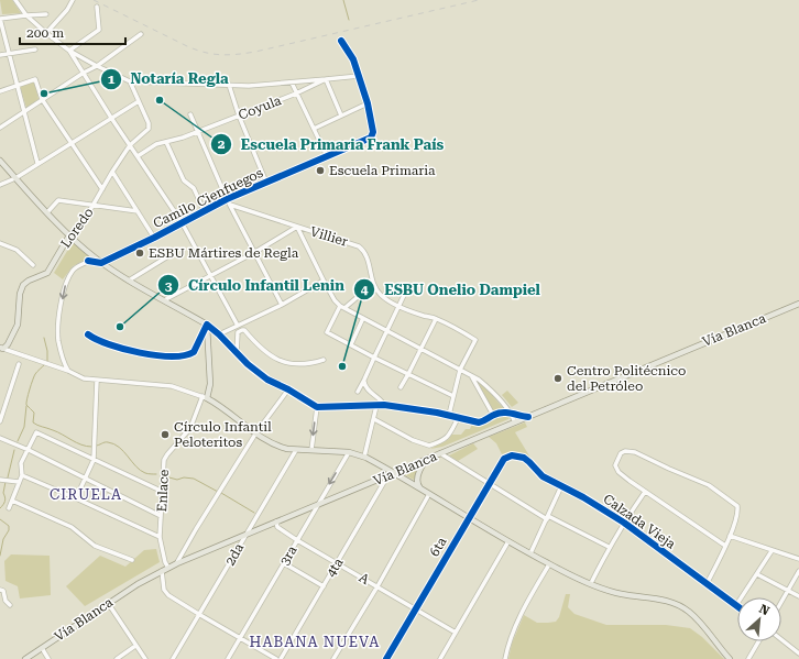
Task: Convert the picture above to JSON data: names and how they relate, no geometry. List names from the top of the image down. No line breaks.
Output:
{"streets":{"main road":["Loredo","Vía Blanca","Enlace"],"street":["Coyula","Camilo Cienfuegos","Villier","Calzada Vieja","6ta","2da","3ra","4ta","A"]},"crossings":[["Vía Blanca","Enlace"],["Vía Blanca","2da"],["Vía Blanca","3ra"],["Vía Blanca","4ta"],["Vía Blanca","A"],["Calzada Vieja","6ta"],["6ta","A"],["3ra","A"],["4ta","A"]],"districts":["CIRUELA","HABANA NUEVA"],"places":["Notaría Regla","Escuela Primaria Frank País","Escuela Primaria","ESBU Mártires de Regla","Círculo Infantil Lenin","ESBU Onelio Dampiel","Centro Politécnico del Petróleo","Círculo Infantil Peloteritos"],"scale_bar":"200 m","north":"top right"}
